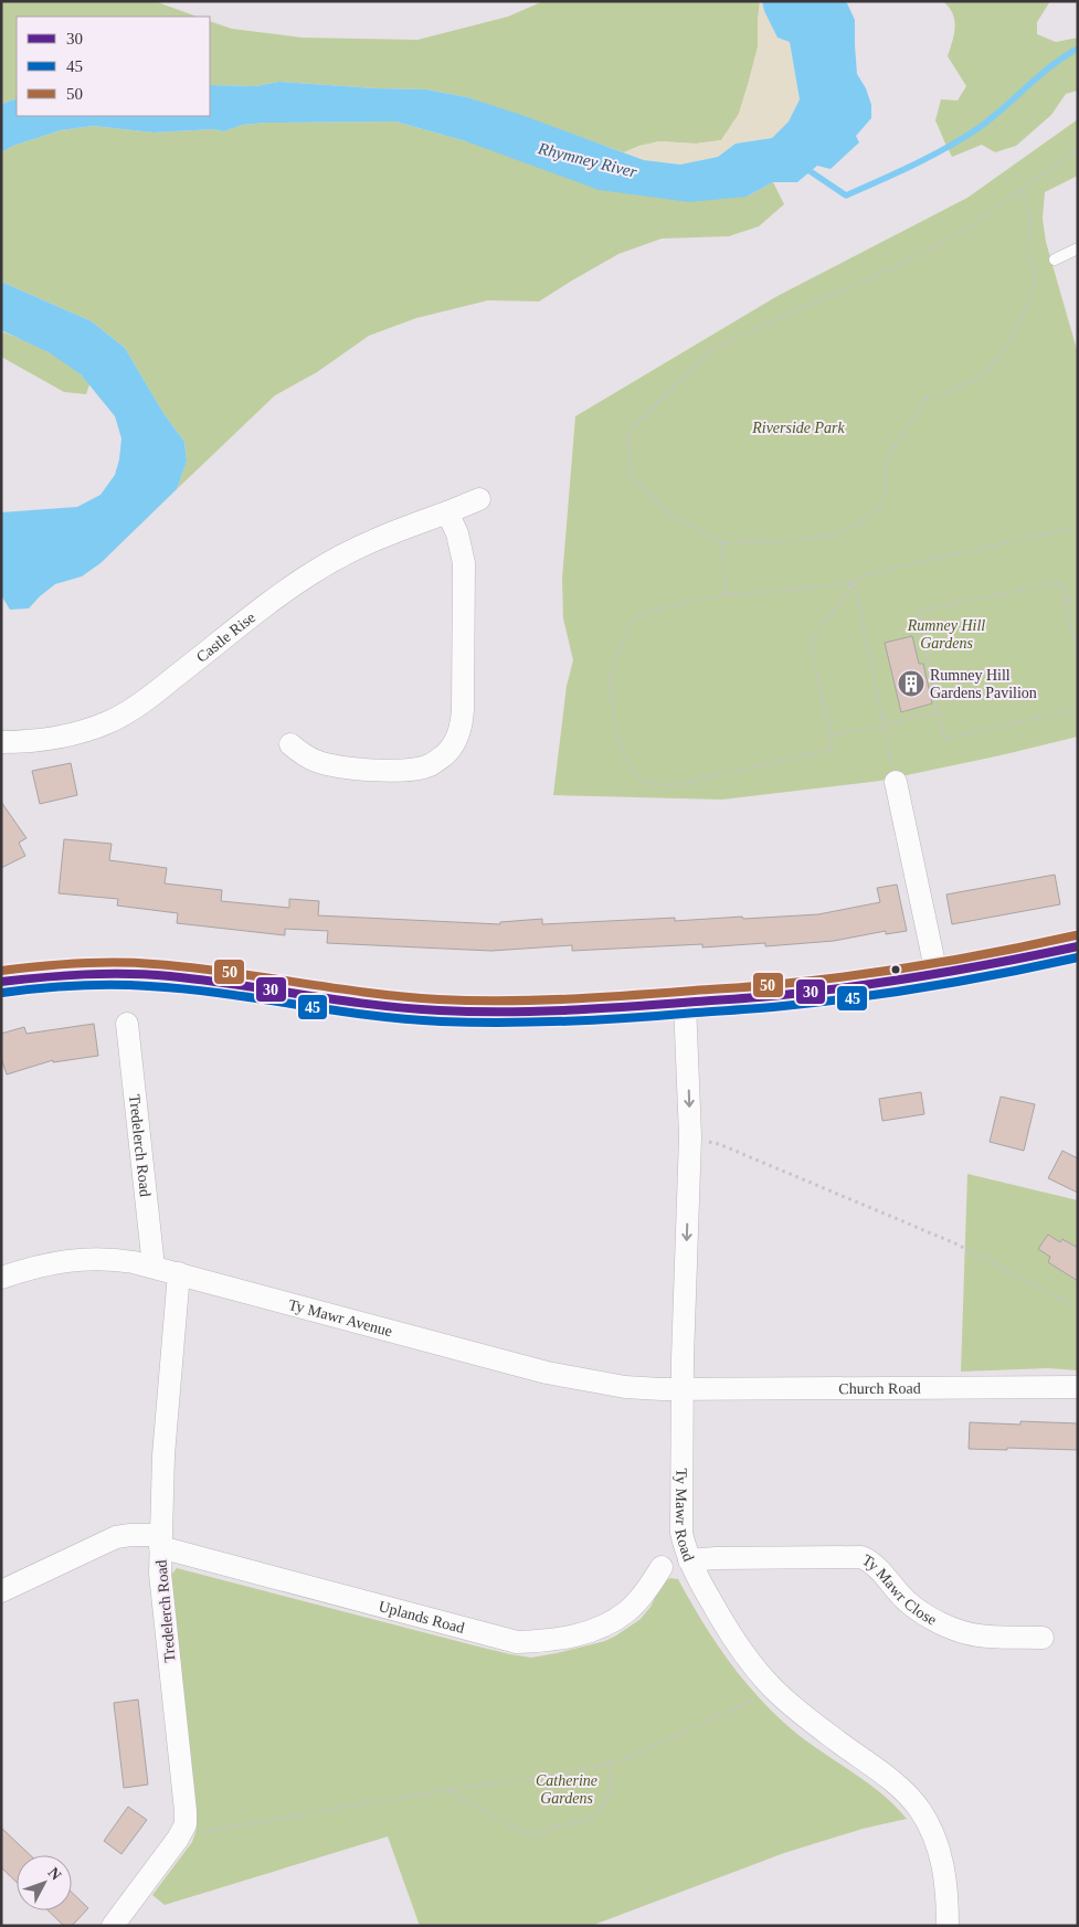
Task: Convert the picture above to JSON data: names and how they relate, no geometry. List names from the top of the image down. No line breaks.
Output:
{"streets":{"street":["Castle Rise","Tredelerch Road","Ty Mawr Avenue","Church Road","Ty Mawr Road","Ty Mawr Close","Uplands Road"]},"crossings":[["Tredelerch Road","Ty Mawr Avenue"],["Tredelerch Road","Uplands Road"],["Ty Mawr Avenue","Church Road"],["Ty Mawr Avenue","Ty Mawr Road"],["Church Road","Ty Mawr Road"],["Ty Mawr Road","Ty Mawr Close"]],"one_way":["Ty Mawr Road"],"water":["Rhymney River"],"parks":["Riverside Park","Rumney Hill Gardens","Catherine Gardens"],"places":{"building":["Rumney Hill Gardens Pavilion"]},"lines":["transit line 50","transit line 30","transit line 45"],"legend":["30","45","50"],"north":"top right"}
